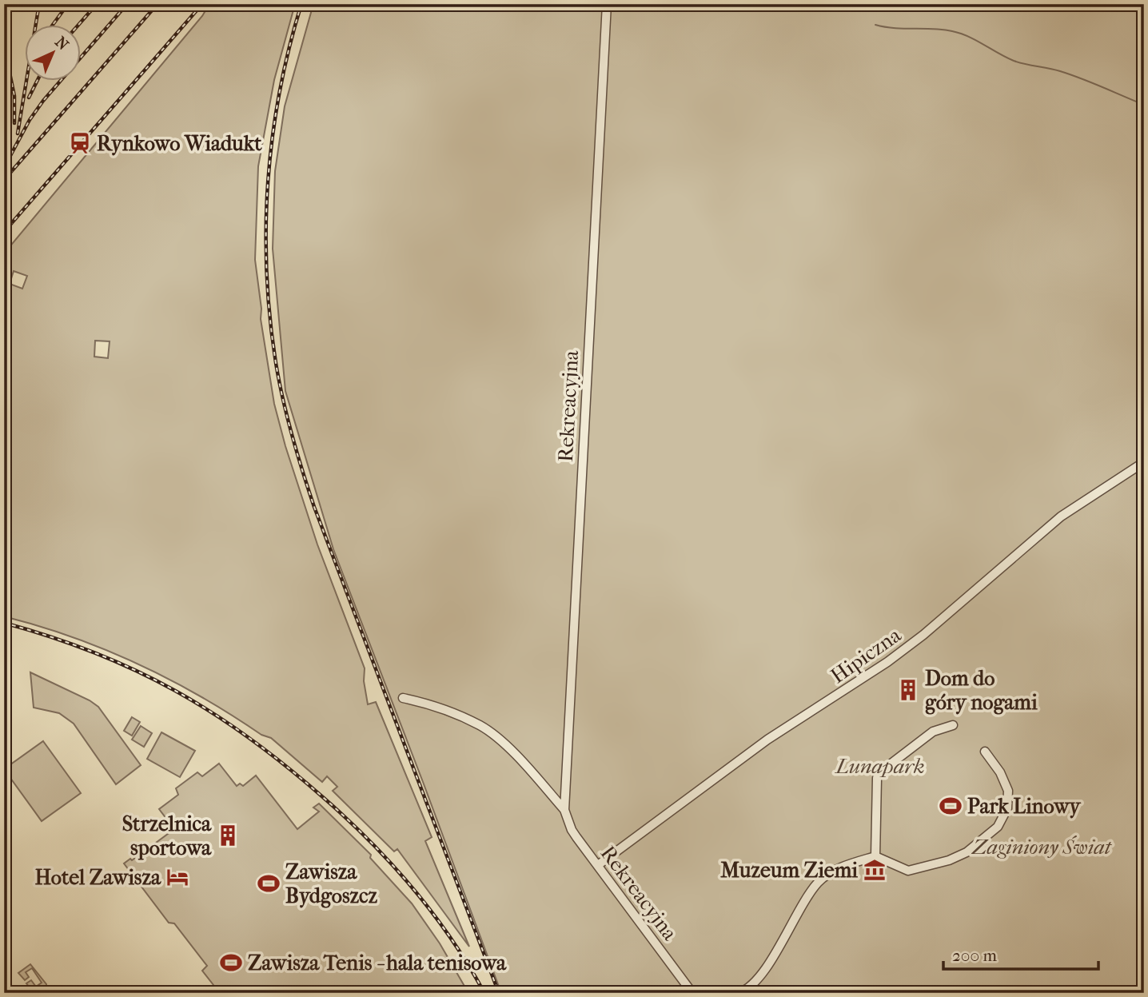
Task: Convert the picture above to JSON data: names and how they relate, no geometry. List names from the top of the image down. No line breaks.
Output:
{"streets":{"street":["Rekreacyjna","Hipiczna"]},"crossings":[["Rekreacyjna","Hipiczna"]],"parks":["Lunapark","Zaginiony Świat"],"places":{"station":["Rynkowo Wiadukt"],"building":["Dom do góry nogami","Strzelnica sportowa"],"sports":["Park Linowy","Zawisza Bydgoszcz","Zawisza Tenis - hala tenisowa"],"museum":["Muzeum Ziemi"],"hotel":["Hotel Zawisza"]},"scale_bar":"200 m","north":"top right"}
